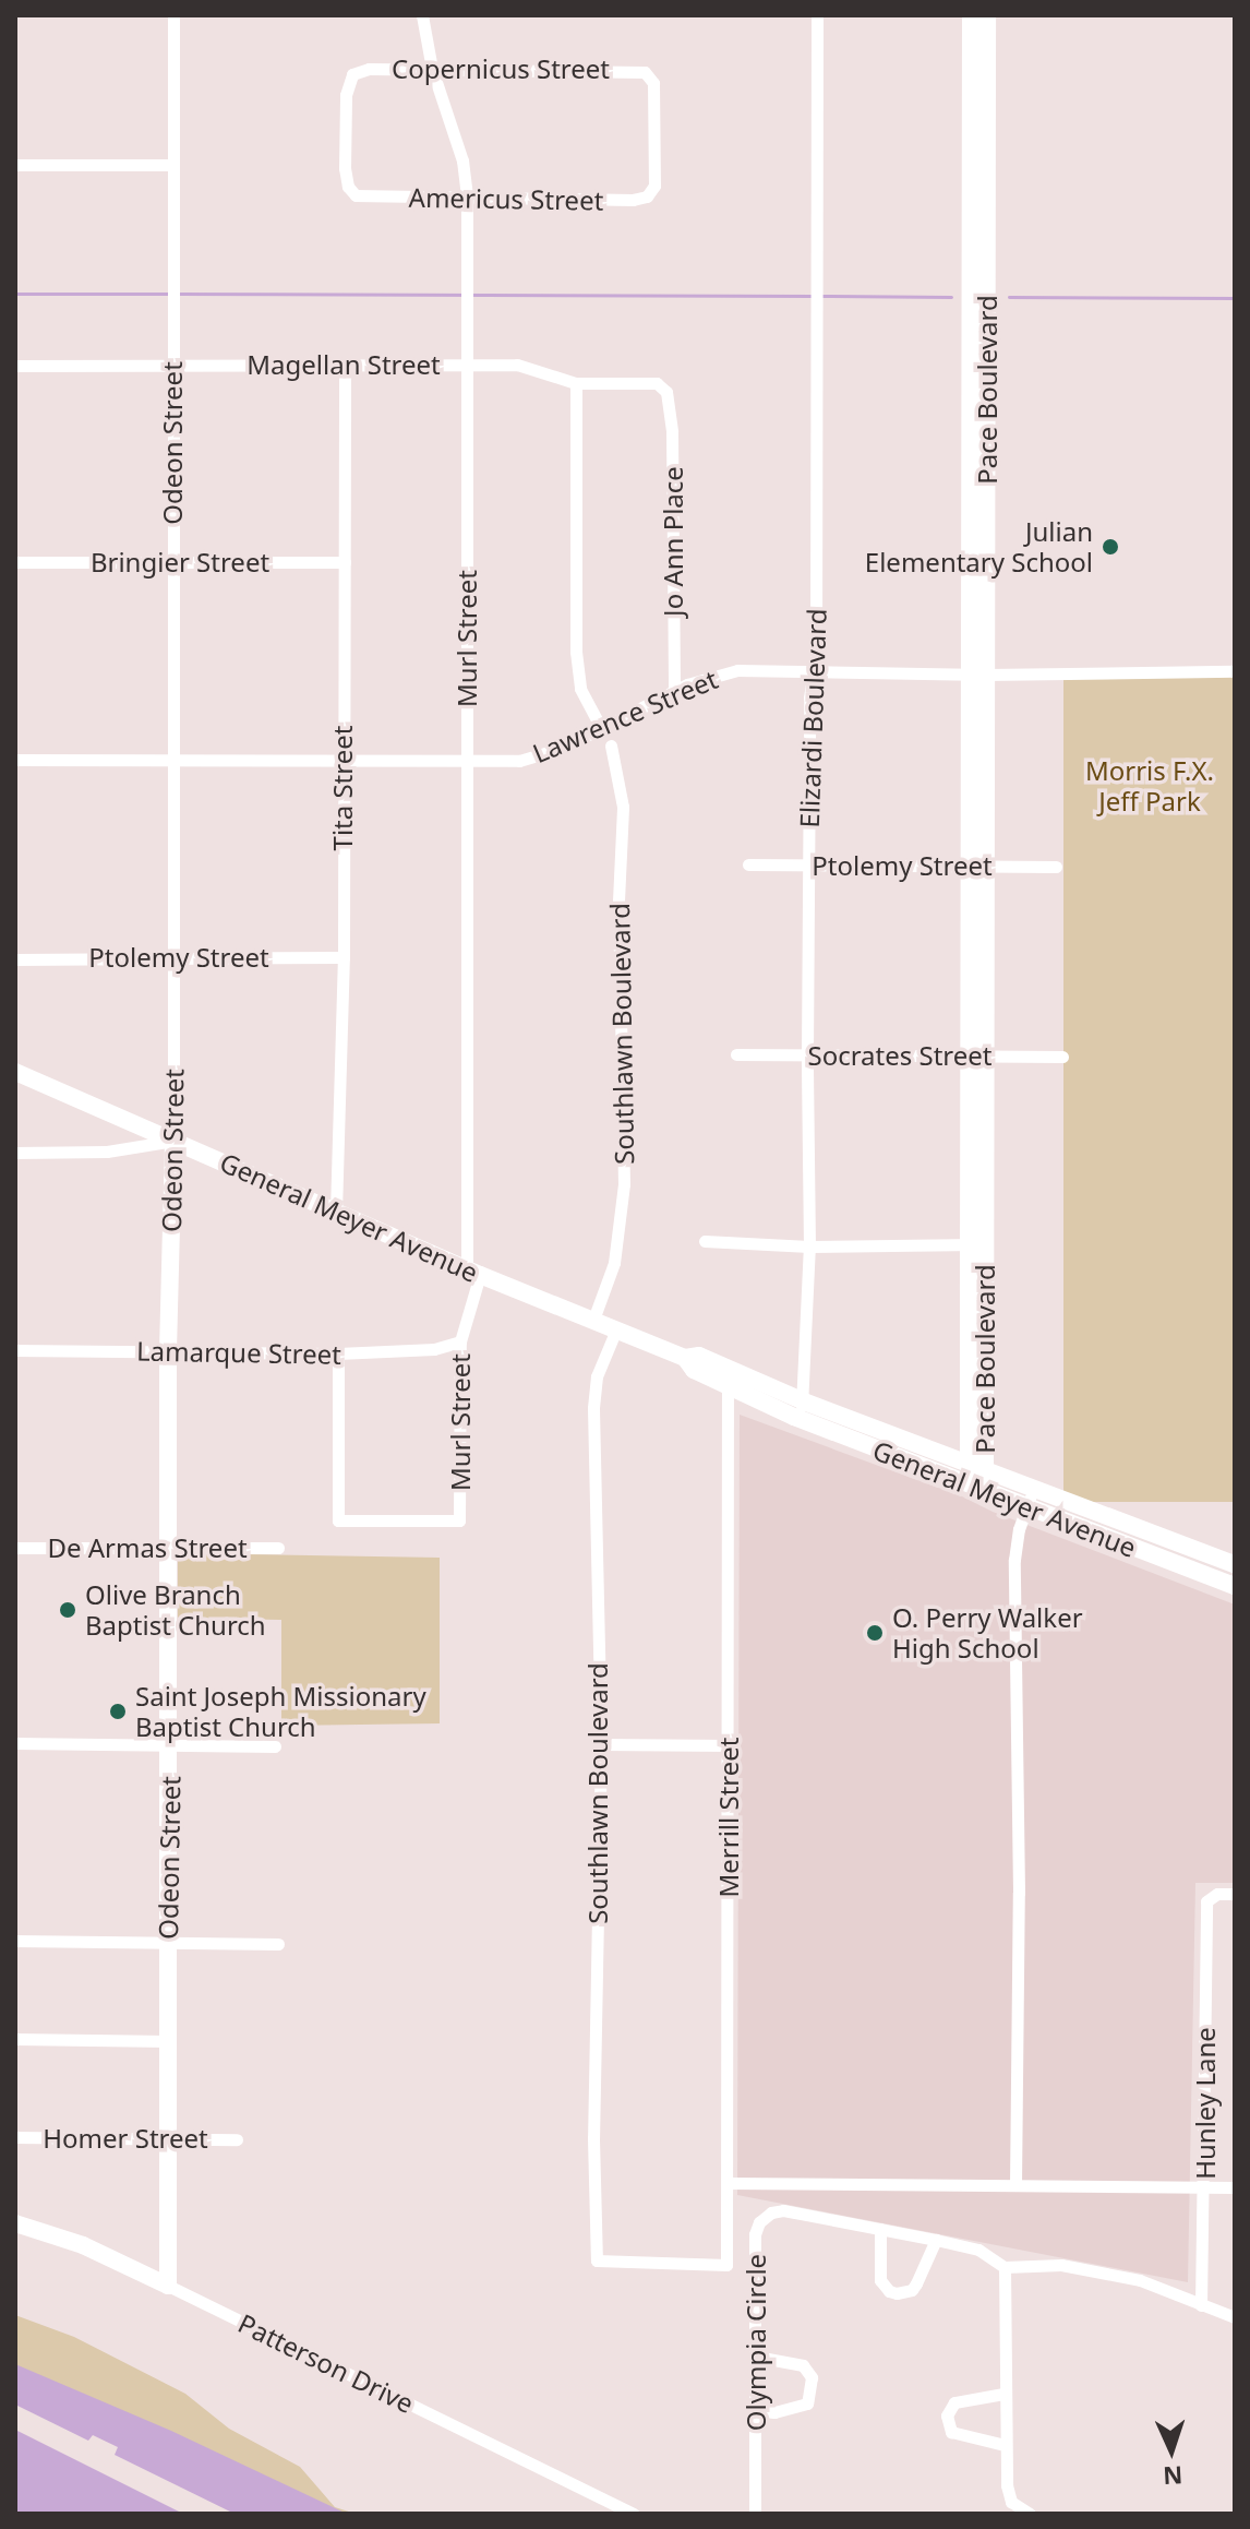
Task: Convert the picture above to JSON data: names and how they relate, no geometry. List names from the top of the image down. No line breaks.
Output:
{"streets":{"street":["Copernicus Street","Americus Street","Magellan Street","Pace Boulevard","Odeon Street","Jo Ann Place","Bringier Street","Murl Street","Lawrence Street","Elizardi Boulevard","Tita Street","Ptolemy Street","Southlawn Boulevard","Socrates Street","General Meyer Avenue","Lamarque Street","De Armas Street","Merrill Street","Hunley Lane","Homer Street","Olympia Circle","Patterson Drive"]},"crossings":[["Copernicus Street","Americus Street"],["Copernicus Street","Murl Street"],["Americus Street","Murl Street"],["Magellan Street","Odeon Street"],["Magellan Street","Jo Ann Place"],["Magellan Street","Murl Street"],["Magellan Street","Tita Street"],["Pace Boulevard","Lawrence Street"],["Pace Boulevard","Ptolemy Street"],["Pace Boulevard","Socrates Street"],["Pace Boulevard","General Meyer Avenue"],["Odeon Street","Bringier Street"],["Odeon Street","Lawrence Street"],["Odeon Street","Ptolemy Street"],["Odeon Street","General Meyer Avenue"],["Odeon Street","Lamarque Street"],["Odeon Street","De Armas Street"],["Odeon Street","Homer Street"],["Odeon Street","Patterson Drive"],["Jo Ann Place","Lawrence Street"],["Bringier Street","Tita Street"],["Murl Street","Lawrence Street"],["Murl Street","General Meyer Avenue"],["Murl Street","Lamarque Street"],["Lawrence Street","Elizardi Boulevard"],["Lawrence Street","Tita Street"],["Elizardi Boulevard","Ptolemy Street"],["Elizardi Boulevard","Socrates Street"],["Elizardi Boulevard","General Meyer Avenue"],["Tita Street","Ptolemy Street"],["Tita Street","General Meyer Avenue"],["Southlawn Boulevard","General Meyer Avenue"],["Southlawn Boulevard","Merrill Street"],["General Meyer Avenue","Merrill Street"]],"parks":["Morris F.X. Jeff Park"],"places":["Julian Elementary School","Olive Branch Baptist Church","O. Perry Walker High School","Saint Joseph Missionary Baptist Church"],"north":"bottom"}
